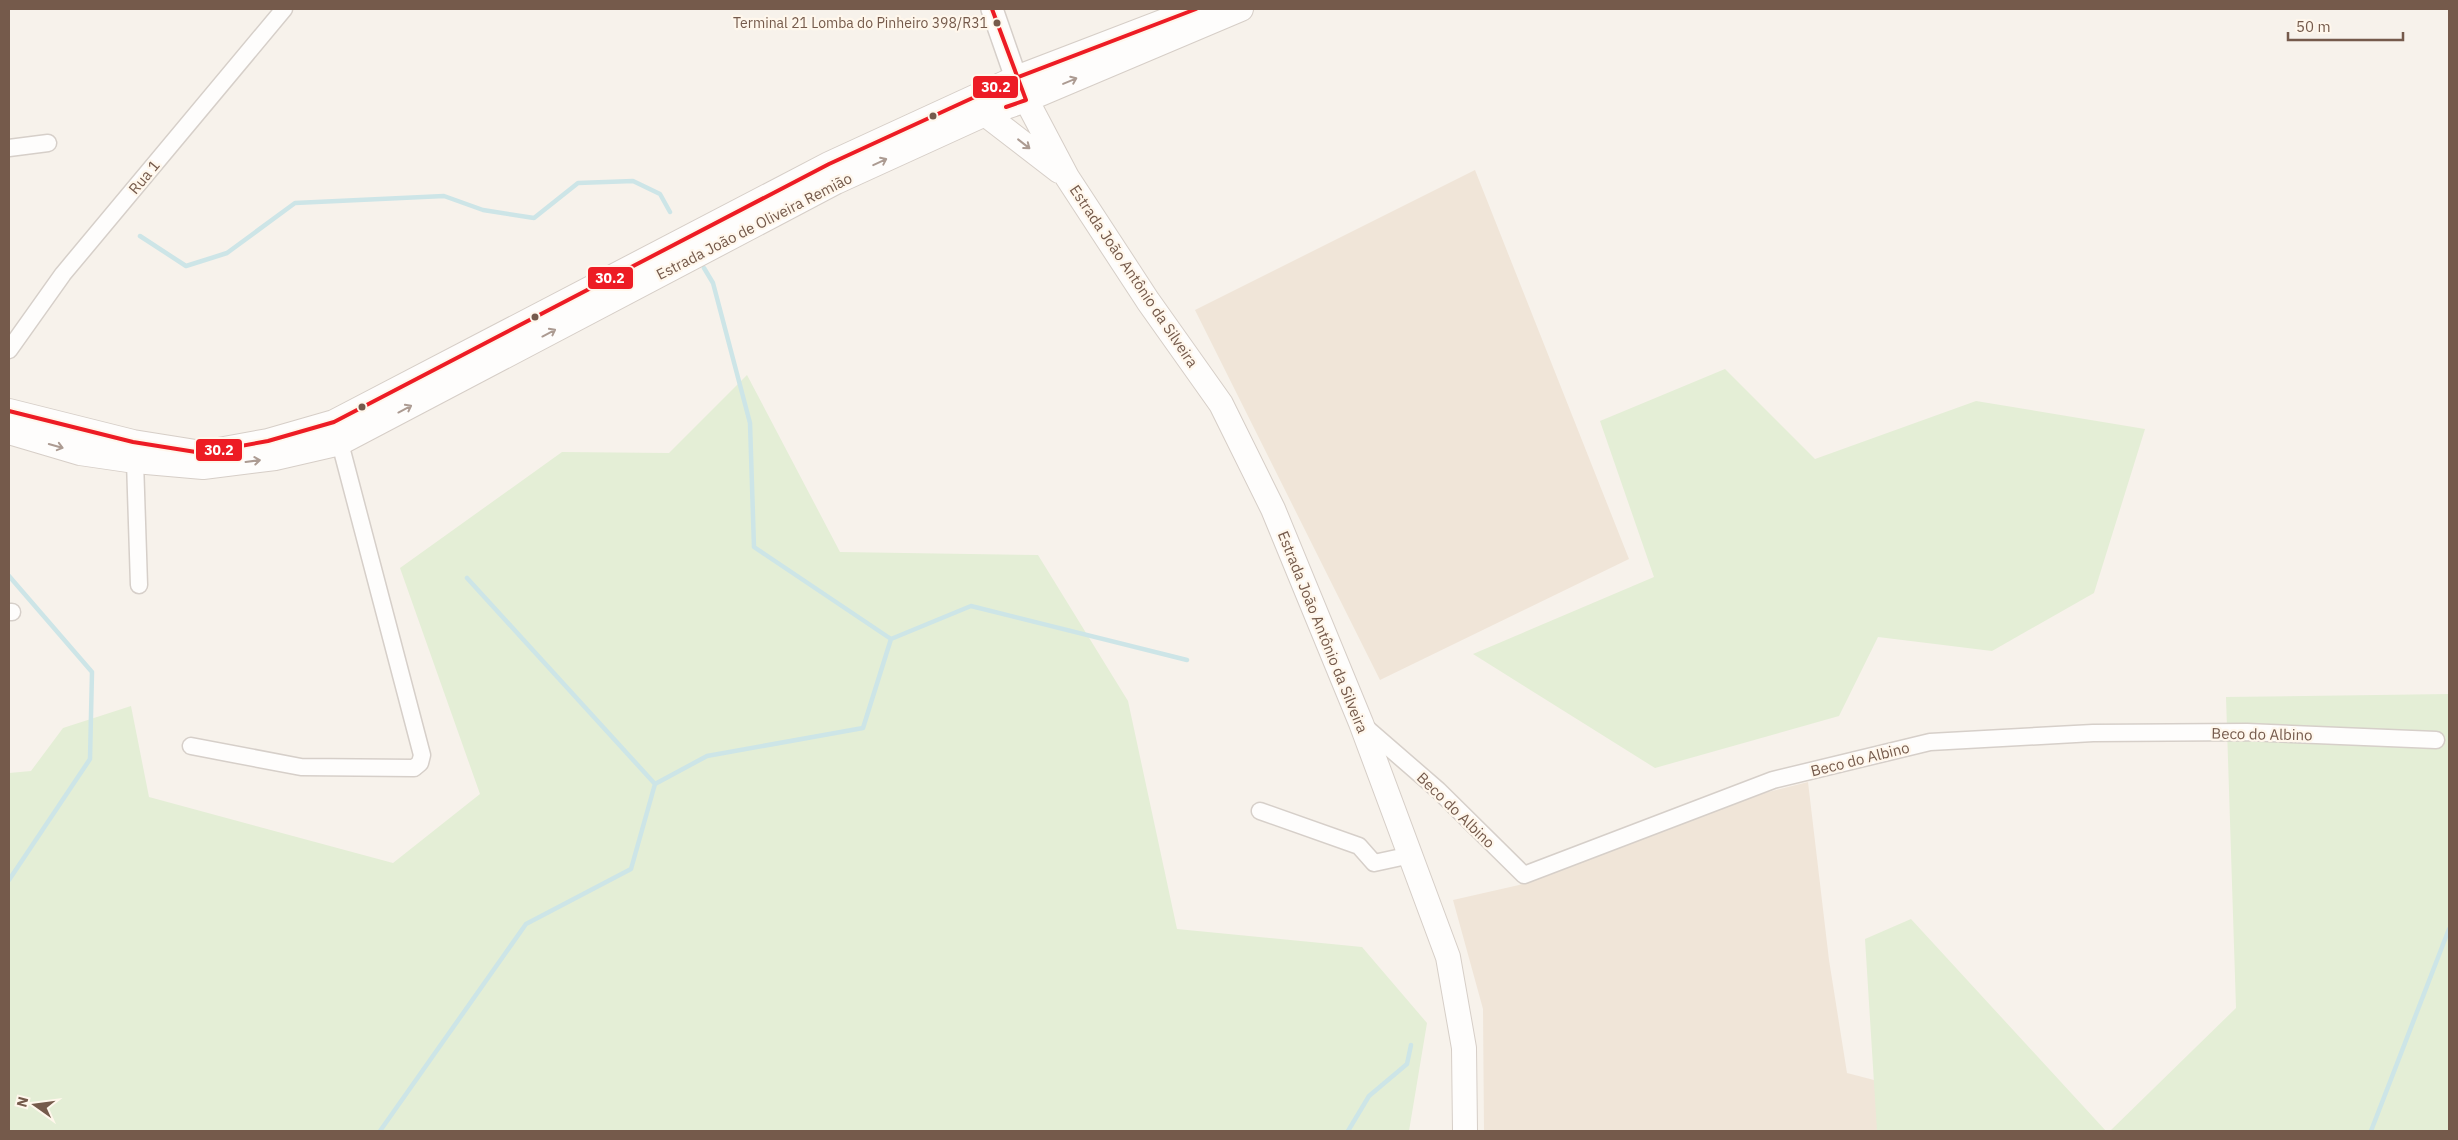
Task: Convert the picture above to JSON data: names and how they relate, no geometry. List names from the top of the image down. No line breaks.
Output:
{"streets":{"main road":["Estrada João de Oliveira Remião","Estrada João Antônio da Silveira"],"street":["Rua 1","Beco do Albino"]},"crossings":[["Estrada João de Oliveira Remião","Estrada João Antônio da Silveira"],["Estrada João Antônio da Silveira","Beco do Albino"]],"places":["Terminal 21 Lomba do Pinheiro 398/R31"],"lines":["transit line 30.2"],"scale_bar":"50 m","north":"left"}
